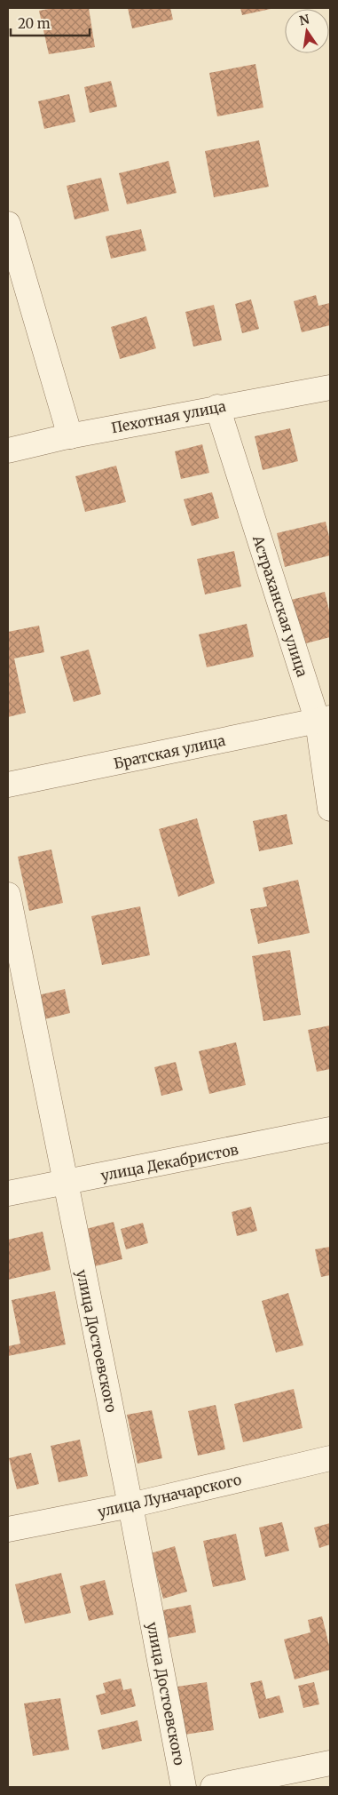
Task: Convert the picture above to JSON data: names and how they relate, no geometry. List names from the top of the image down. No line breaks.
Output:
{"streets":{"street":["Пехотная улица","Астраханская улица","Братская улица","улица Декабристов","улица Достоевского","улица Луначарского"]},"crossings":[["Пехотная улица","Астраханская улица"],["Астраханская улица","Братская улица"],["улица Декабристов","улица Достоевского"],["улица Достоевского","улица Луначарского"]],"scale_bar":"20 m","north":"top"}
